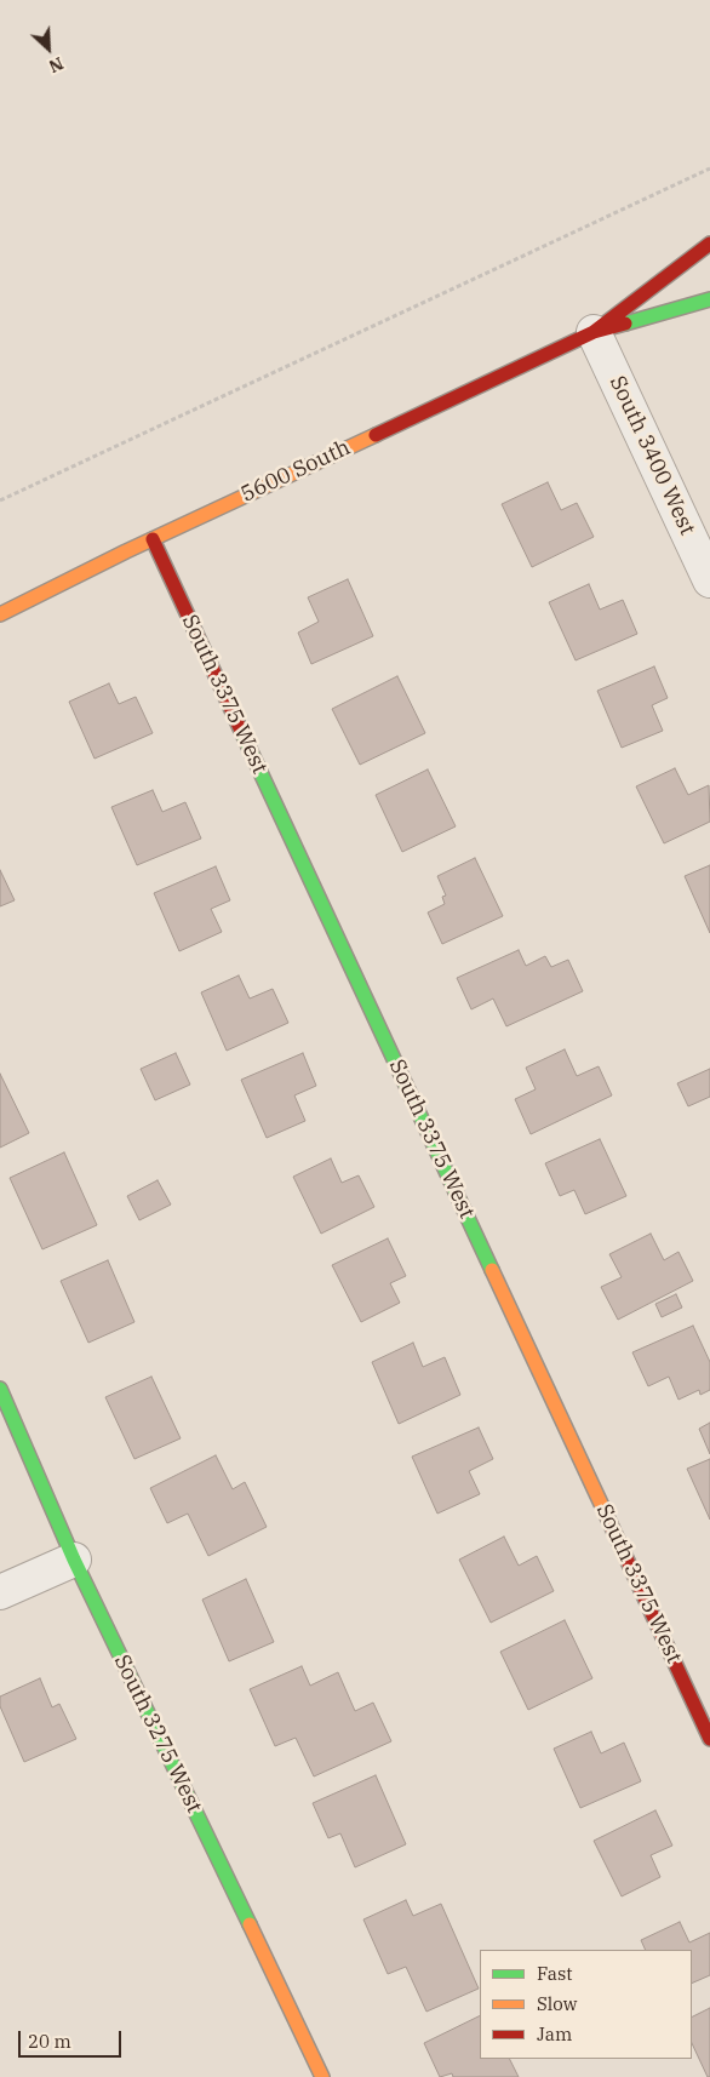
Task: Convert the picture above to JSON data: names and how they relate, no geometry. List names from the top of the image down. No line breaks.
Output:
{"streets":{"street":["South 3400 West","5600 South","South 3375 West","South 3275 West"]},"crossings":[["South 3400 West","5600 South"],["5600 South","South 3375 West"]],"legend":["Fast","Slow","Jam"],"scale_bar":"20 m","north":"bottom right"}
